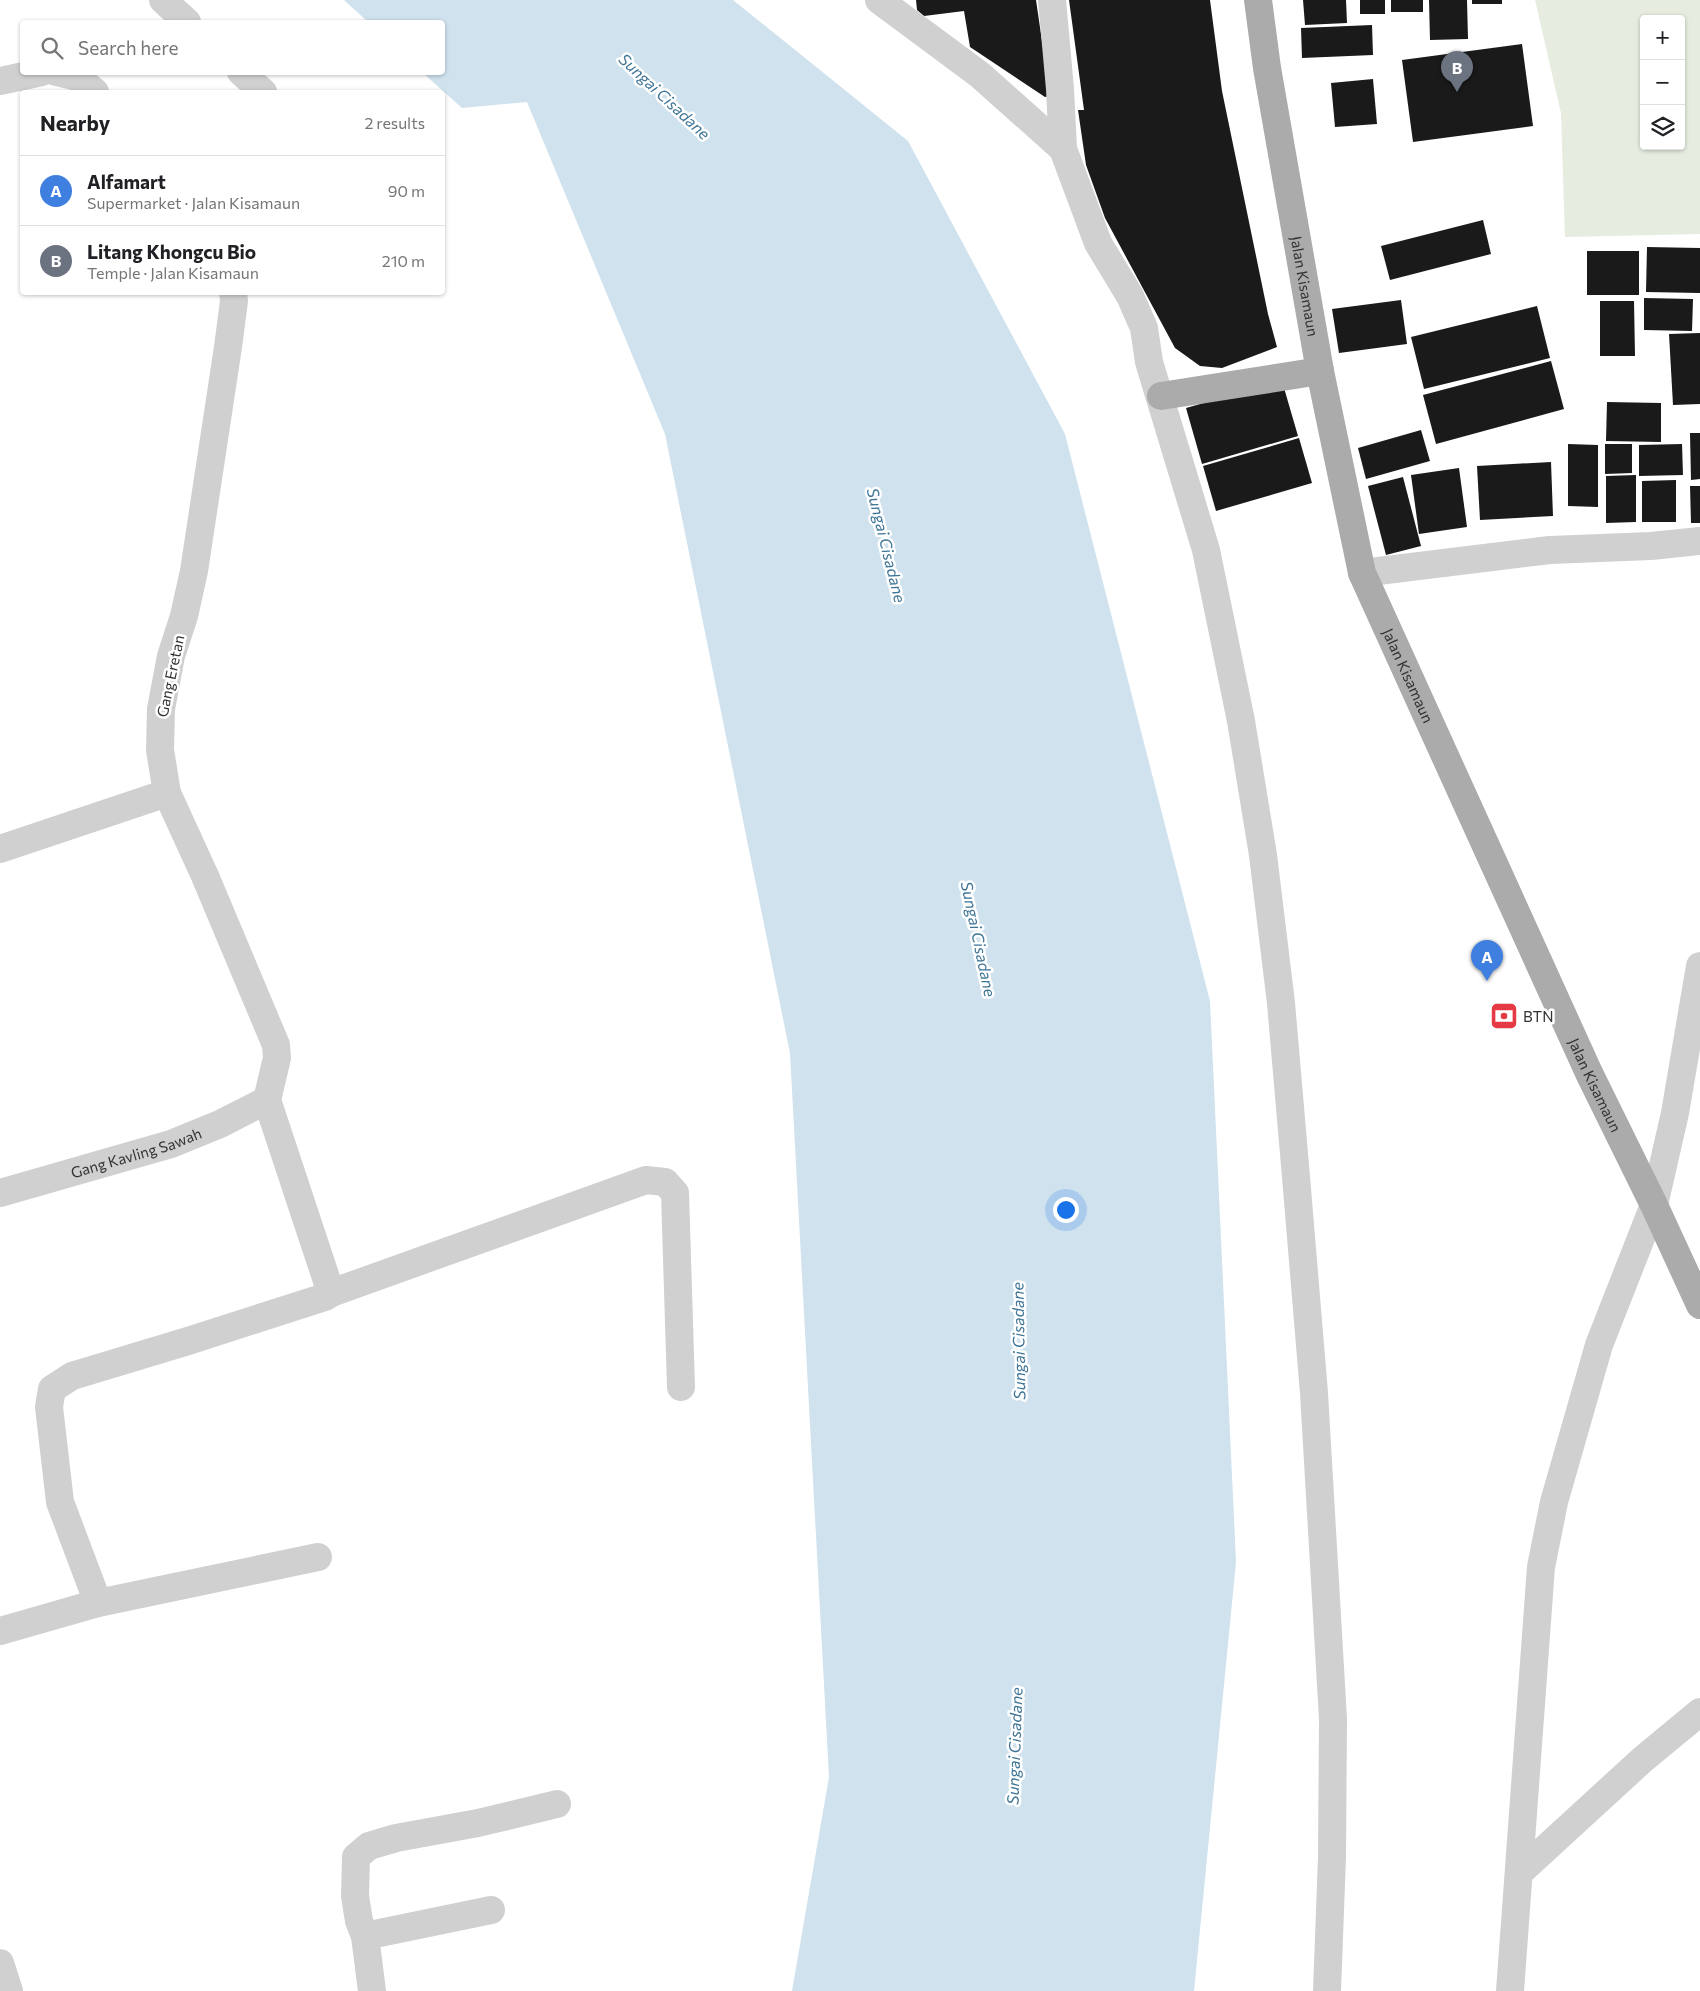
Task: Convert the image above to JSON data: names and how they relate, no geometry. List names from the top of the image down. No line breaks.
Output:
{"streets":{"main road":["Jalan Kisamaun"],"street":["Gang Eretan","Gang Kavling Sawah"]},"crossings":[["Gang Eretan","Gang Kavling Sawah"]],"water":["Sungai Cisadane"],"places":{"bank":["BTN"]},"page":{"map_buttons":["+","−"],"search":"Search here","pins":["B","A"],"heading":["Nearby","2 results"],"list":[{"mark":"A","name":"Alfamart","note":"Supermarket · Jalan Kisamaun","value":"90 m"},{"mark":"B","name":"Litang Khongcu Bio","note":"Temple · Jalan Kisamaun","value":"210 m"}]}}
